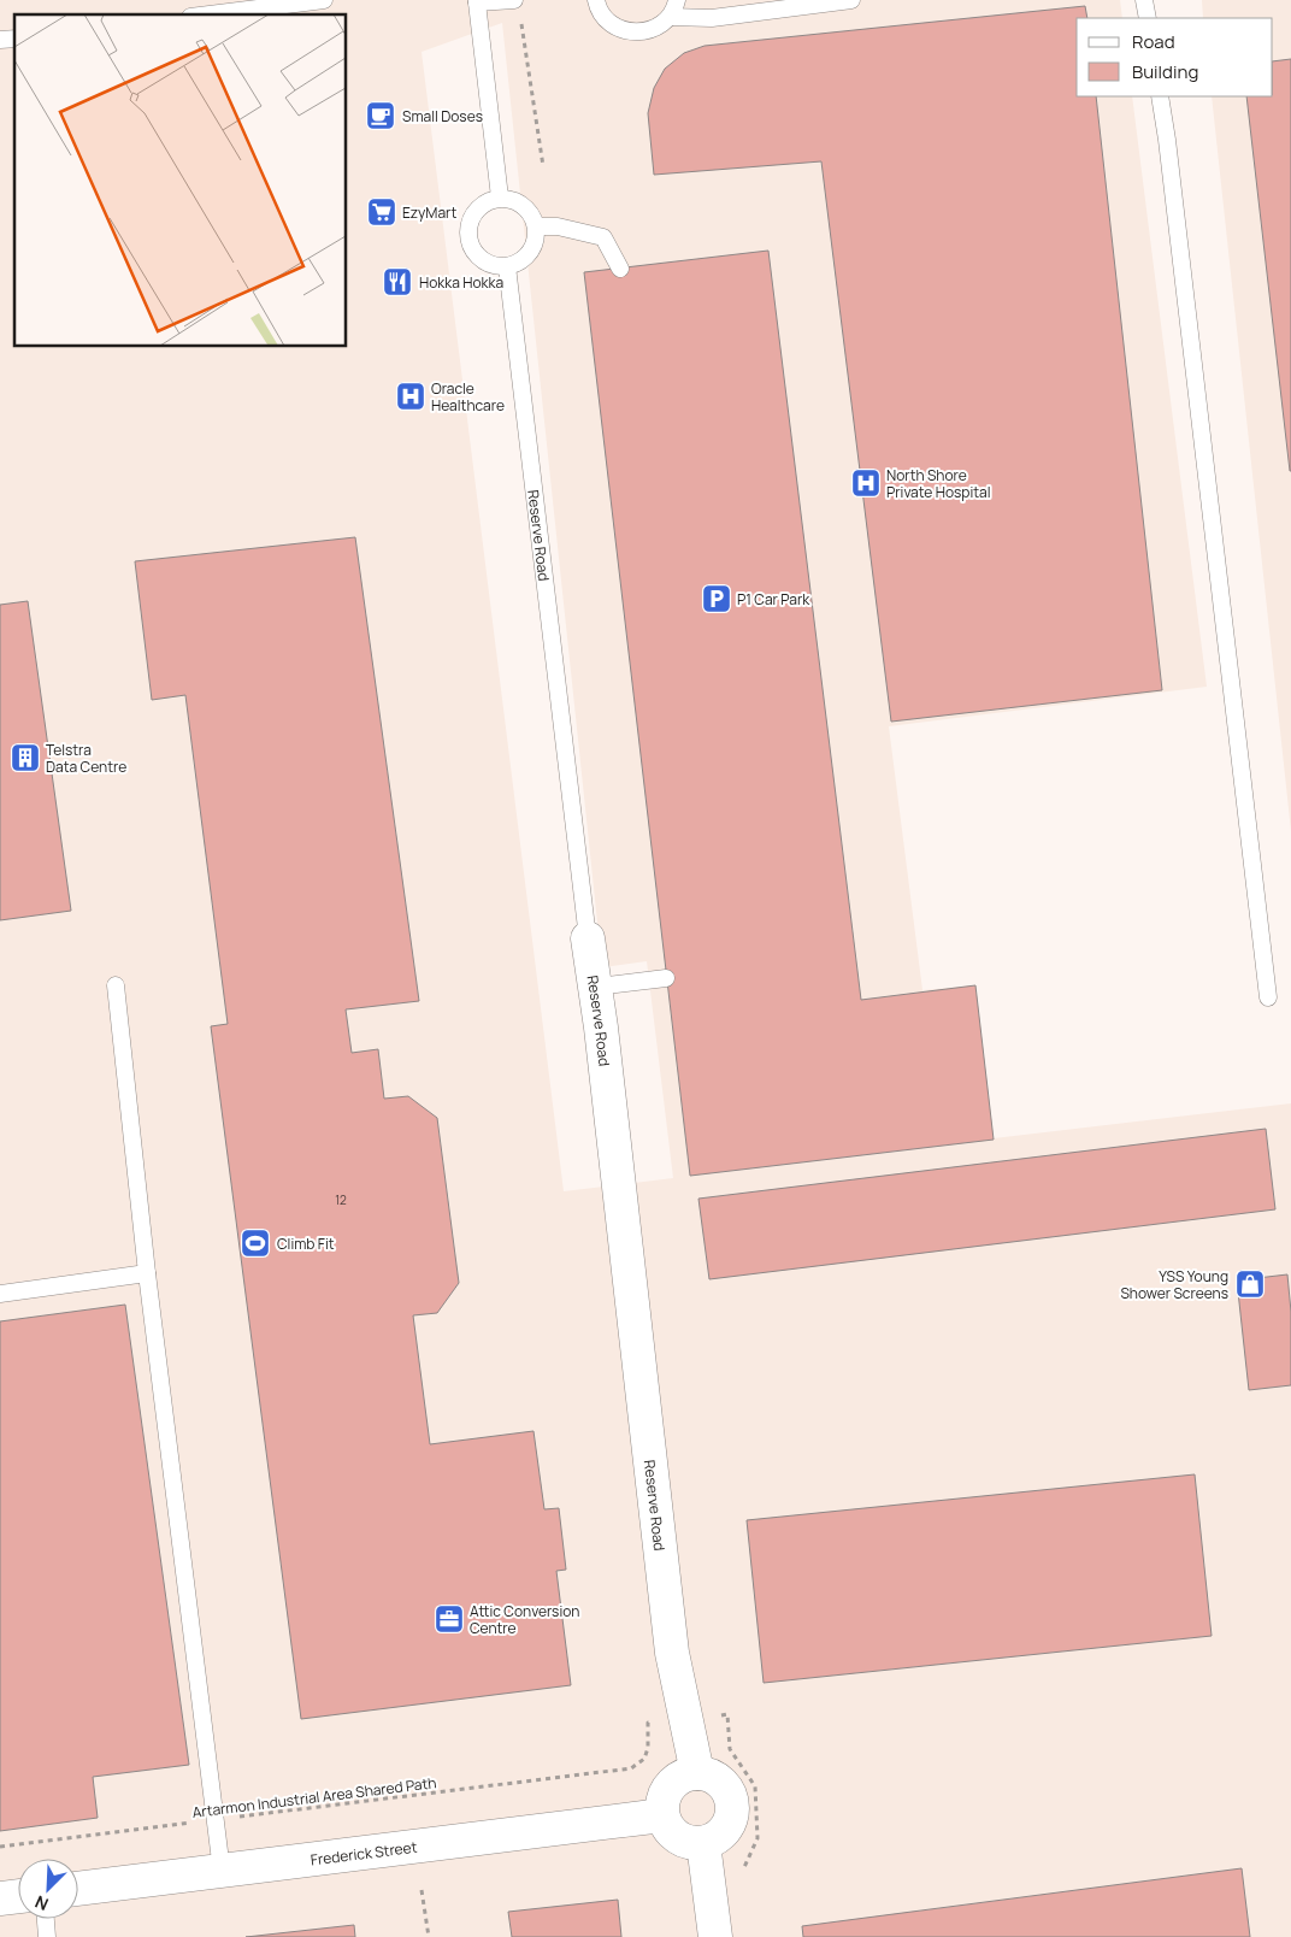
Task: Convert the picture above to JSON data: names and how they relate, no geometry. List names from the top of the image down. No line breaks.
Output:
{"streets":{"street":["Reserve Road","Frederick Street"],"path":["Artarmon Industrial Area Shared Path"]},"crossings":[["Reserve Road","Frederick Street"]],"places":{"cafe":["Small Doses"],"supermarket":["EzyMart"],"restaurant":["Hokka Hokka"],"hospital":["Oracle Healthcare","North Shore Private Hospital"],"parking":["P1 Car Park"],"building":["Telstra Data Centre"],"sports":["Climb Fit"],"shop":["YSS Young Shower Screens"],"office":["Attic Conversion Centre"]},"house_numbers":["12"],"legend":["Road","Building"],"north":"bottom left"}
